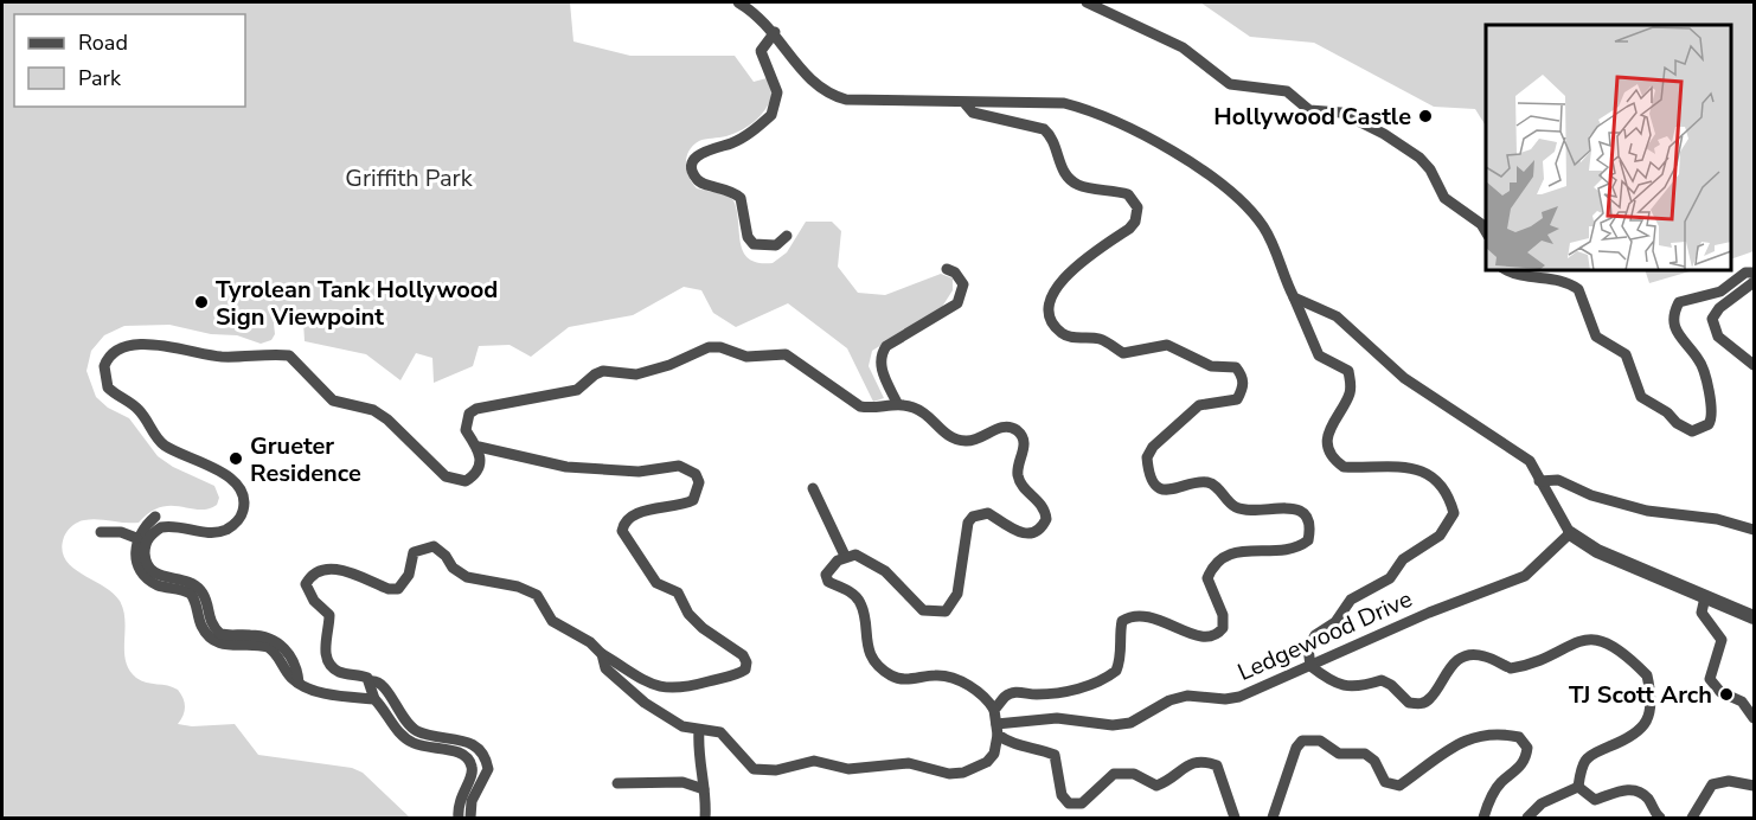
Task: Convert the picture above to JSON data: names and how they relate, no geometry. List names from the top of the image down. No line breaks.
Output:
{"streets":{"street":["Ledgewood Drive"]},"parks":["Griffith Park"],"places":["Hollywood Castle","Tyrolean Tank Hollywood Sign Viewpoint","Grueter Residence","TJ Scott Arch"],"legend":["Road","Park"]}
